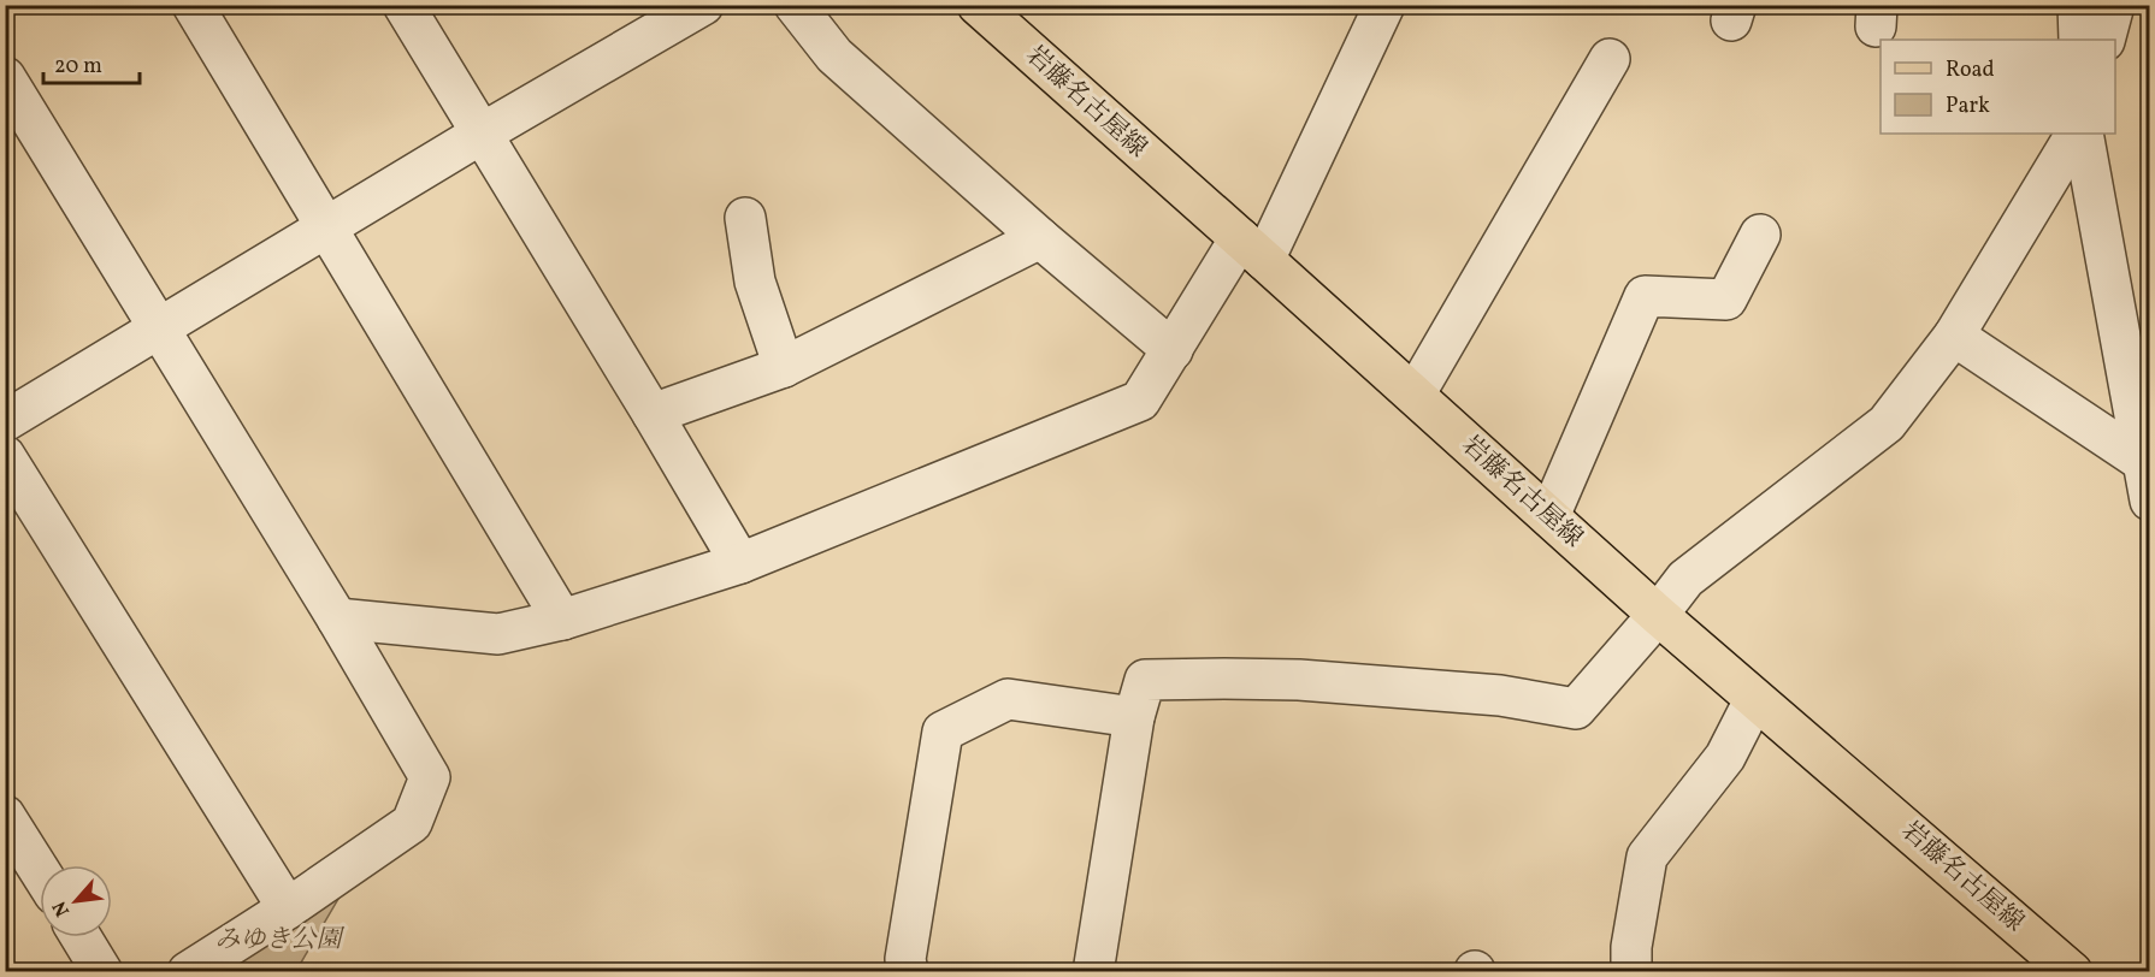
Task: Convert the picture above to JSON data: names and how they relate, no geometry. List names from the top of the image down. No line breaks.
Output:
{"streets":{"main road":["岩藤名古屋線"]},"parks":["みゆき公園"],"legend":["Road","Park"],"scale_bar":"20 m","north":"bottom left"}
